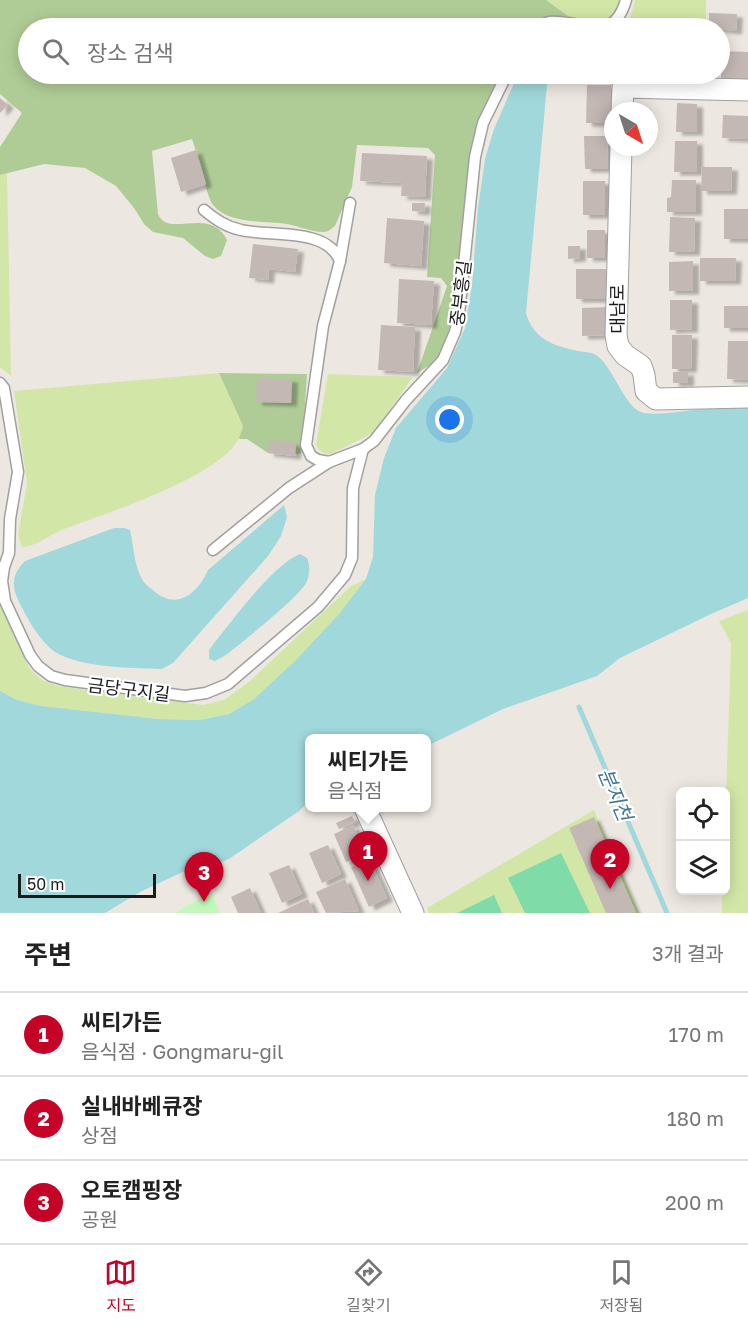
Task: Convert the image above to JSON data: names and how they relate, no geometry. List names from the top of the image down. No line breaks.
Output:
{"streets":{"street":["대남로"],"lane":["중부흥길","금당구지길"]},"crossings":[["중부흥길","금당구지길"]],"water":["분지천"],"scale_bar":"50 m","north":"bottom right","page":{"search":"장소 검색","popup":["씨티가든","음식점"],"pins":["1","2","3"],"scale":"50 m","heading":["주변","3개 결과"],"list":[{"mark":"1","name":"씨티가든","note":"음식점 · Gongmaru-gil","value":"170 m"},{"mark":"2","name":"실내바베큐장","note":"상점","value":"180 m"},{"mark":"3","name":"오토캠핑장","note":"공원","value":"200 m"}],"nav":["지도","길찾기","저장됨"]}}
